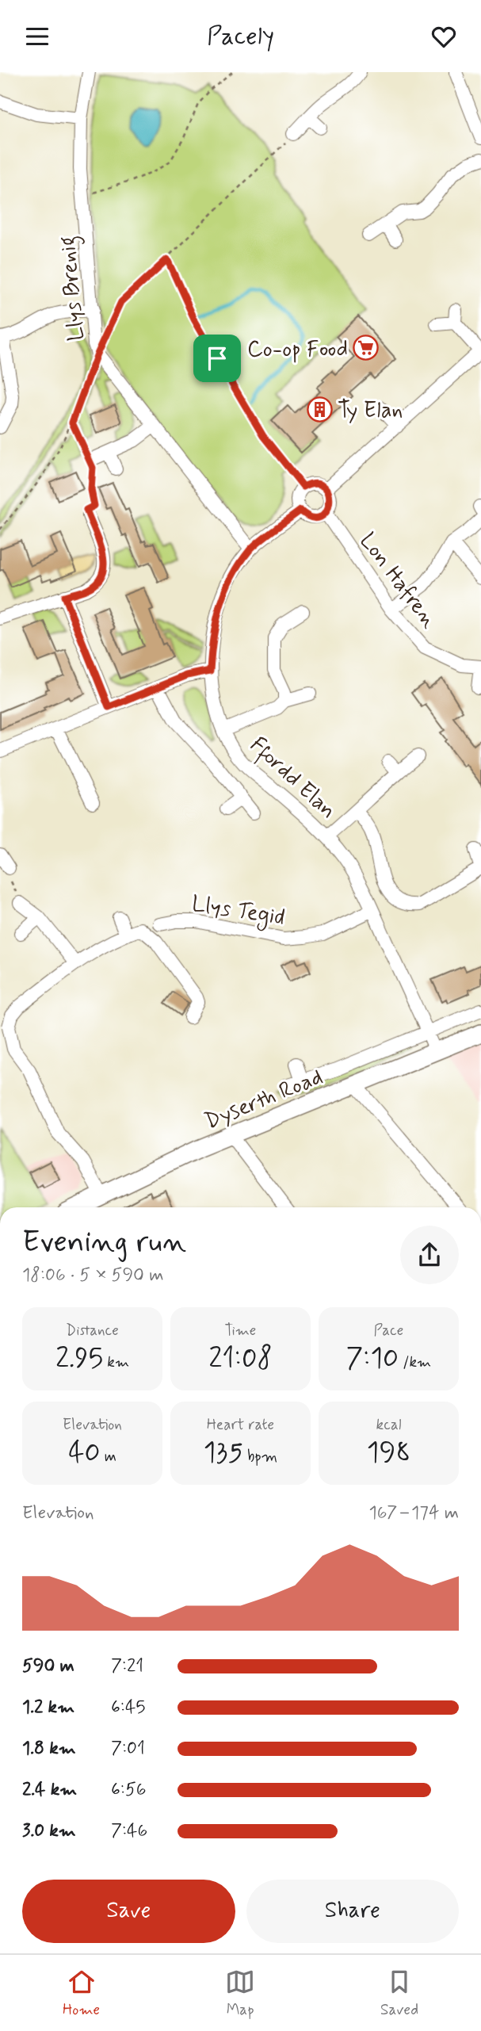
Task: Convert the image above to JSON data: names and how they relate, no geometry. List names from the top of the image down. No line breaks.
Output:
{"streets":{"main road":["Dyserth Road"],"street":["Llys Brenig","Lon Hafren","Ffordd Elan","Llys Tegid"]},"crossings":[["Llys Brenig","Ffordd Elan"],["Lon Hafren","Ffordd Elan"],["Ffordd Elan","Llys Tegid"],["Ffordd Elan","Dyserth Road"]],"places":{"supermarket":["Co-op Food"],"building":["Ty Elan"]},"page":{"header":"Pacely","heading":["Evening run","18:06 · 5 × 590 m"],"stats":[["Distance","2.95 km"],["Time","21:08"],["Pace","7:10 /km"],["Elevation","40 m"],["Heart rate","135 bpm"],["kcal","198"]],"chart":["Elevation","167–174 m"],"list":[{"name":"590 m","note":"7:21"},{"name":"1.2 km","note":"6:45"},{"name":"1.8 km","note":"7:01"},{"name":"2.4 km","note":"6:56"},{"name":"3.0 km","note":"7:46"}],"buttons":["Save","Share"],"tabs":["Home","Map","Saved"]}}
